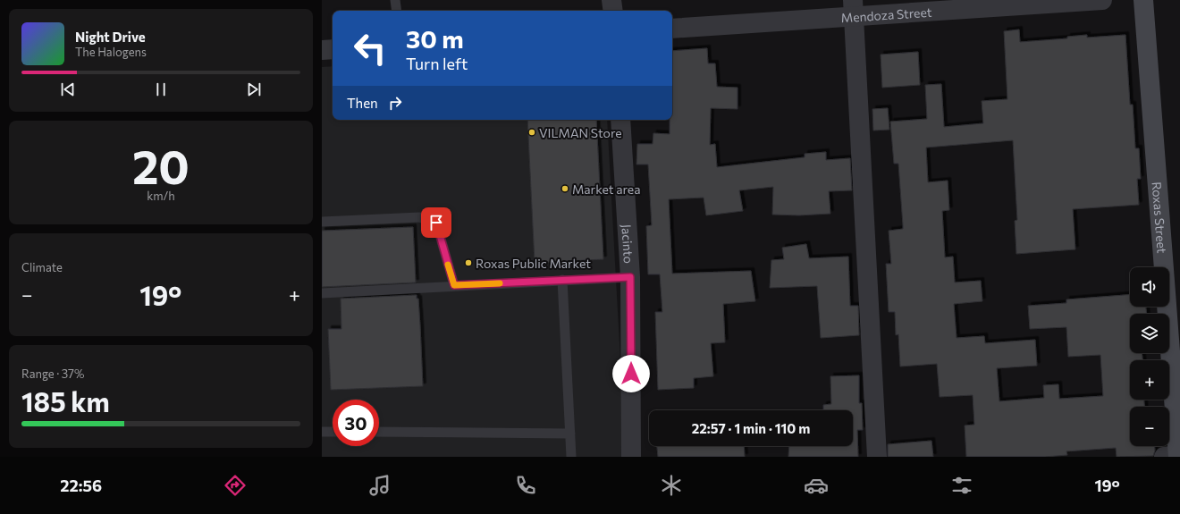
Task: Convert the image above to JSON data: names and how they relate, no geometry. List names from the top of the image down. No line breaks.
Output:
{"streets":{"main road":["Roxas Street"],"street":["Mendoza Street","Jacinto"]},"places":["VILMAN Store","Market area","Roxas Public Market"],"page":{"turn":["30 m","Turn left"],"song":["Night Drive","The Halogens"],"then":"Then","tile":[["20","km/h"],"Climate",["Range · 37%","185 km"]],"map_buttons":["+","−"],"heat":["−","19°","+"],"limit":"30","trip":"22:57 · 1 min · 110 m","tabs":["22:56","19°"]}}
